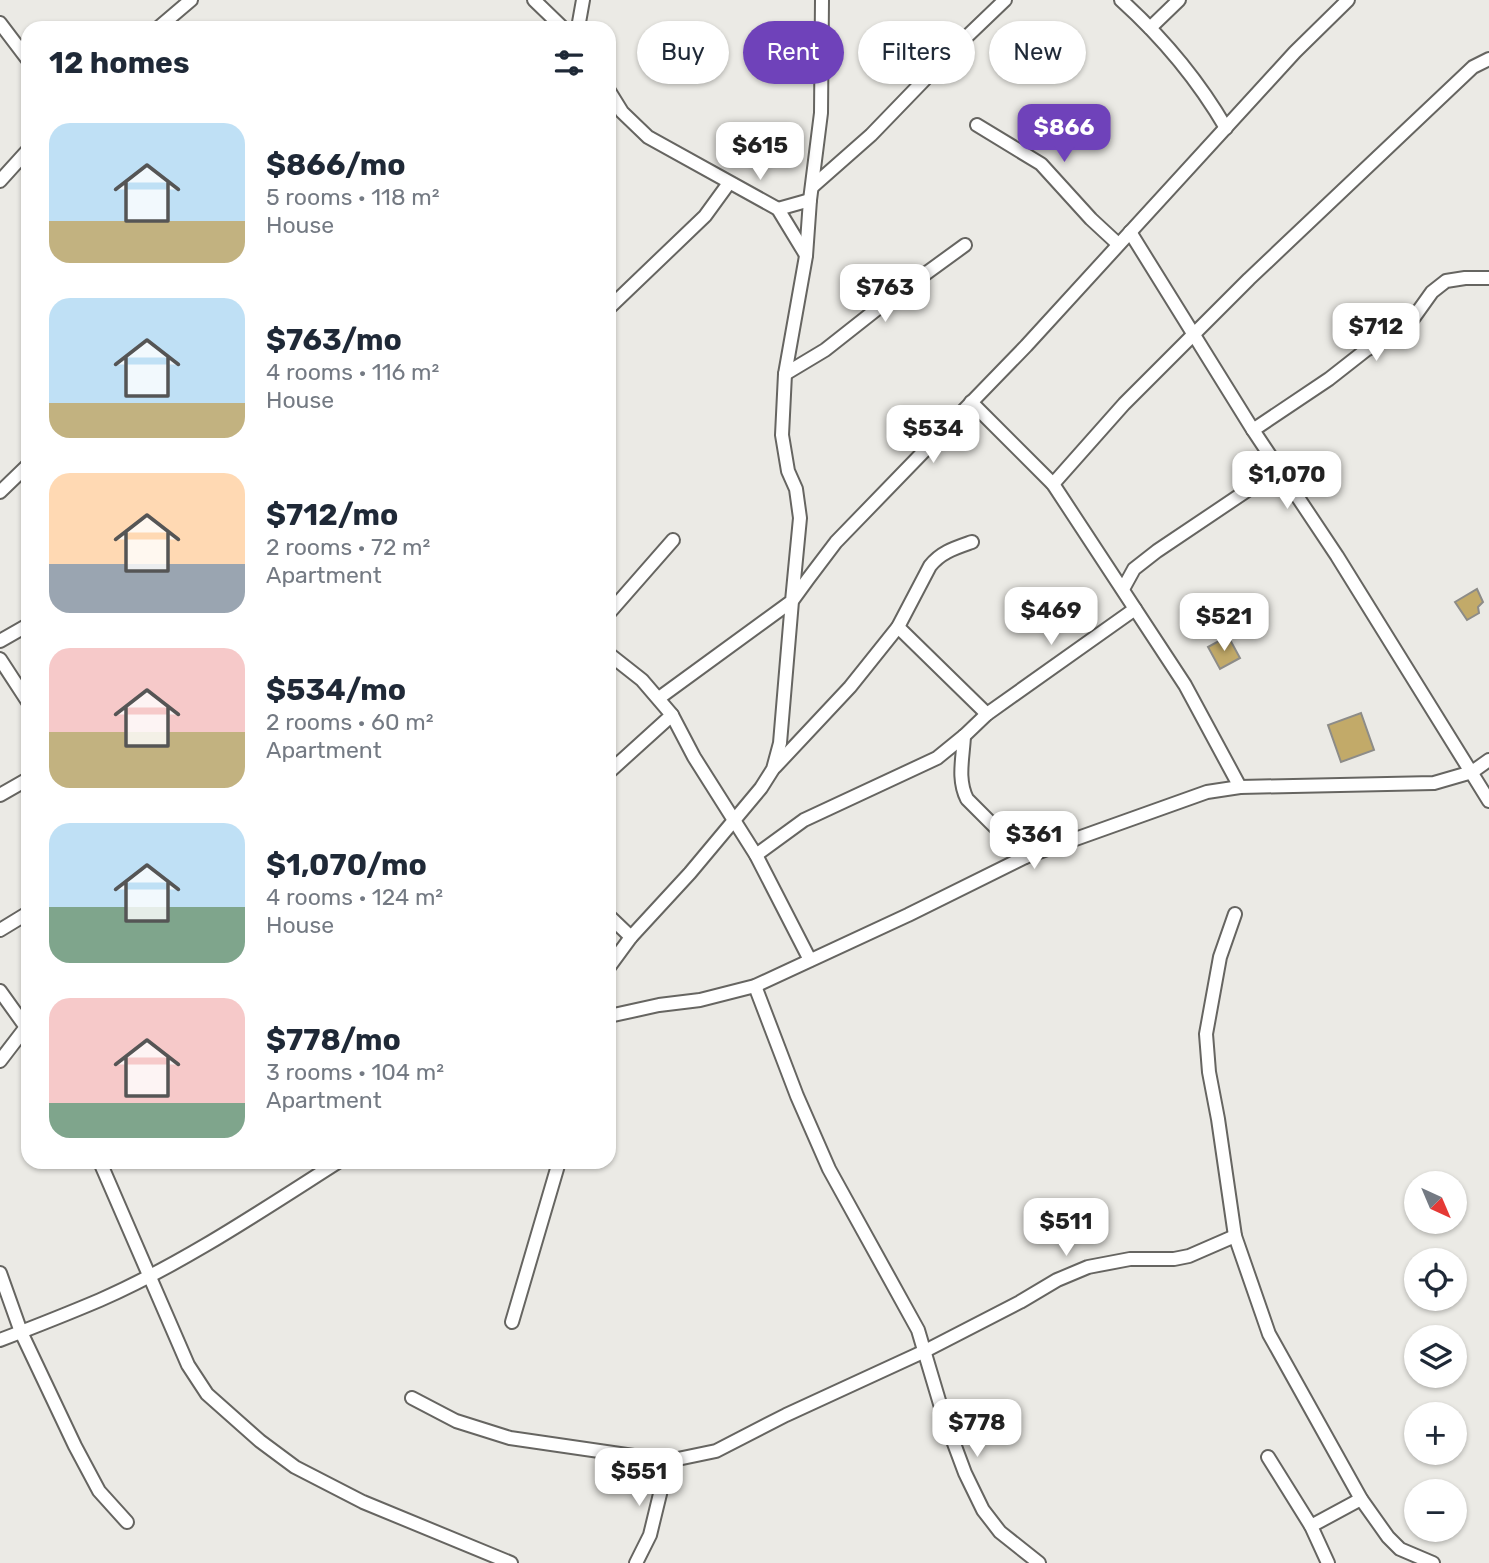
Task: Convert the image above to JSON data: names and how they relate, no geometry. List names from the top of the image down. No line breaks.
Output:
{"north":"bottom right","page":{"chip":["Buy","Rent","Filters","New"],"heading":"12 homes","price":["$866","$615","$763","$712","$534","$1,070","$469","$521","$361","$511","$778","$551"],"list":[{"name":"$866/mo","note":"5 rooms · 118 m² · House"},{"name":"$763/mo","note":"4 rooms · 116 m² · House"},{"name":"$712/mo","note":"2 rooms · 72 m² · Apartment"},{"name":"$534/mo","note":"2 rooms · 60 m² · Apartment"},{"name":"$1,070/mo","note":"4 rooms · 124 m² · House"},{"name":"$778/mo","note":"3 rooms · 104 m² · Apartment"}],"map_buttons":["+","−"]}}
